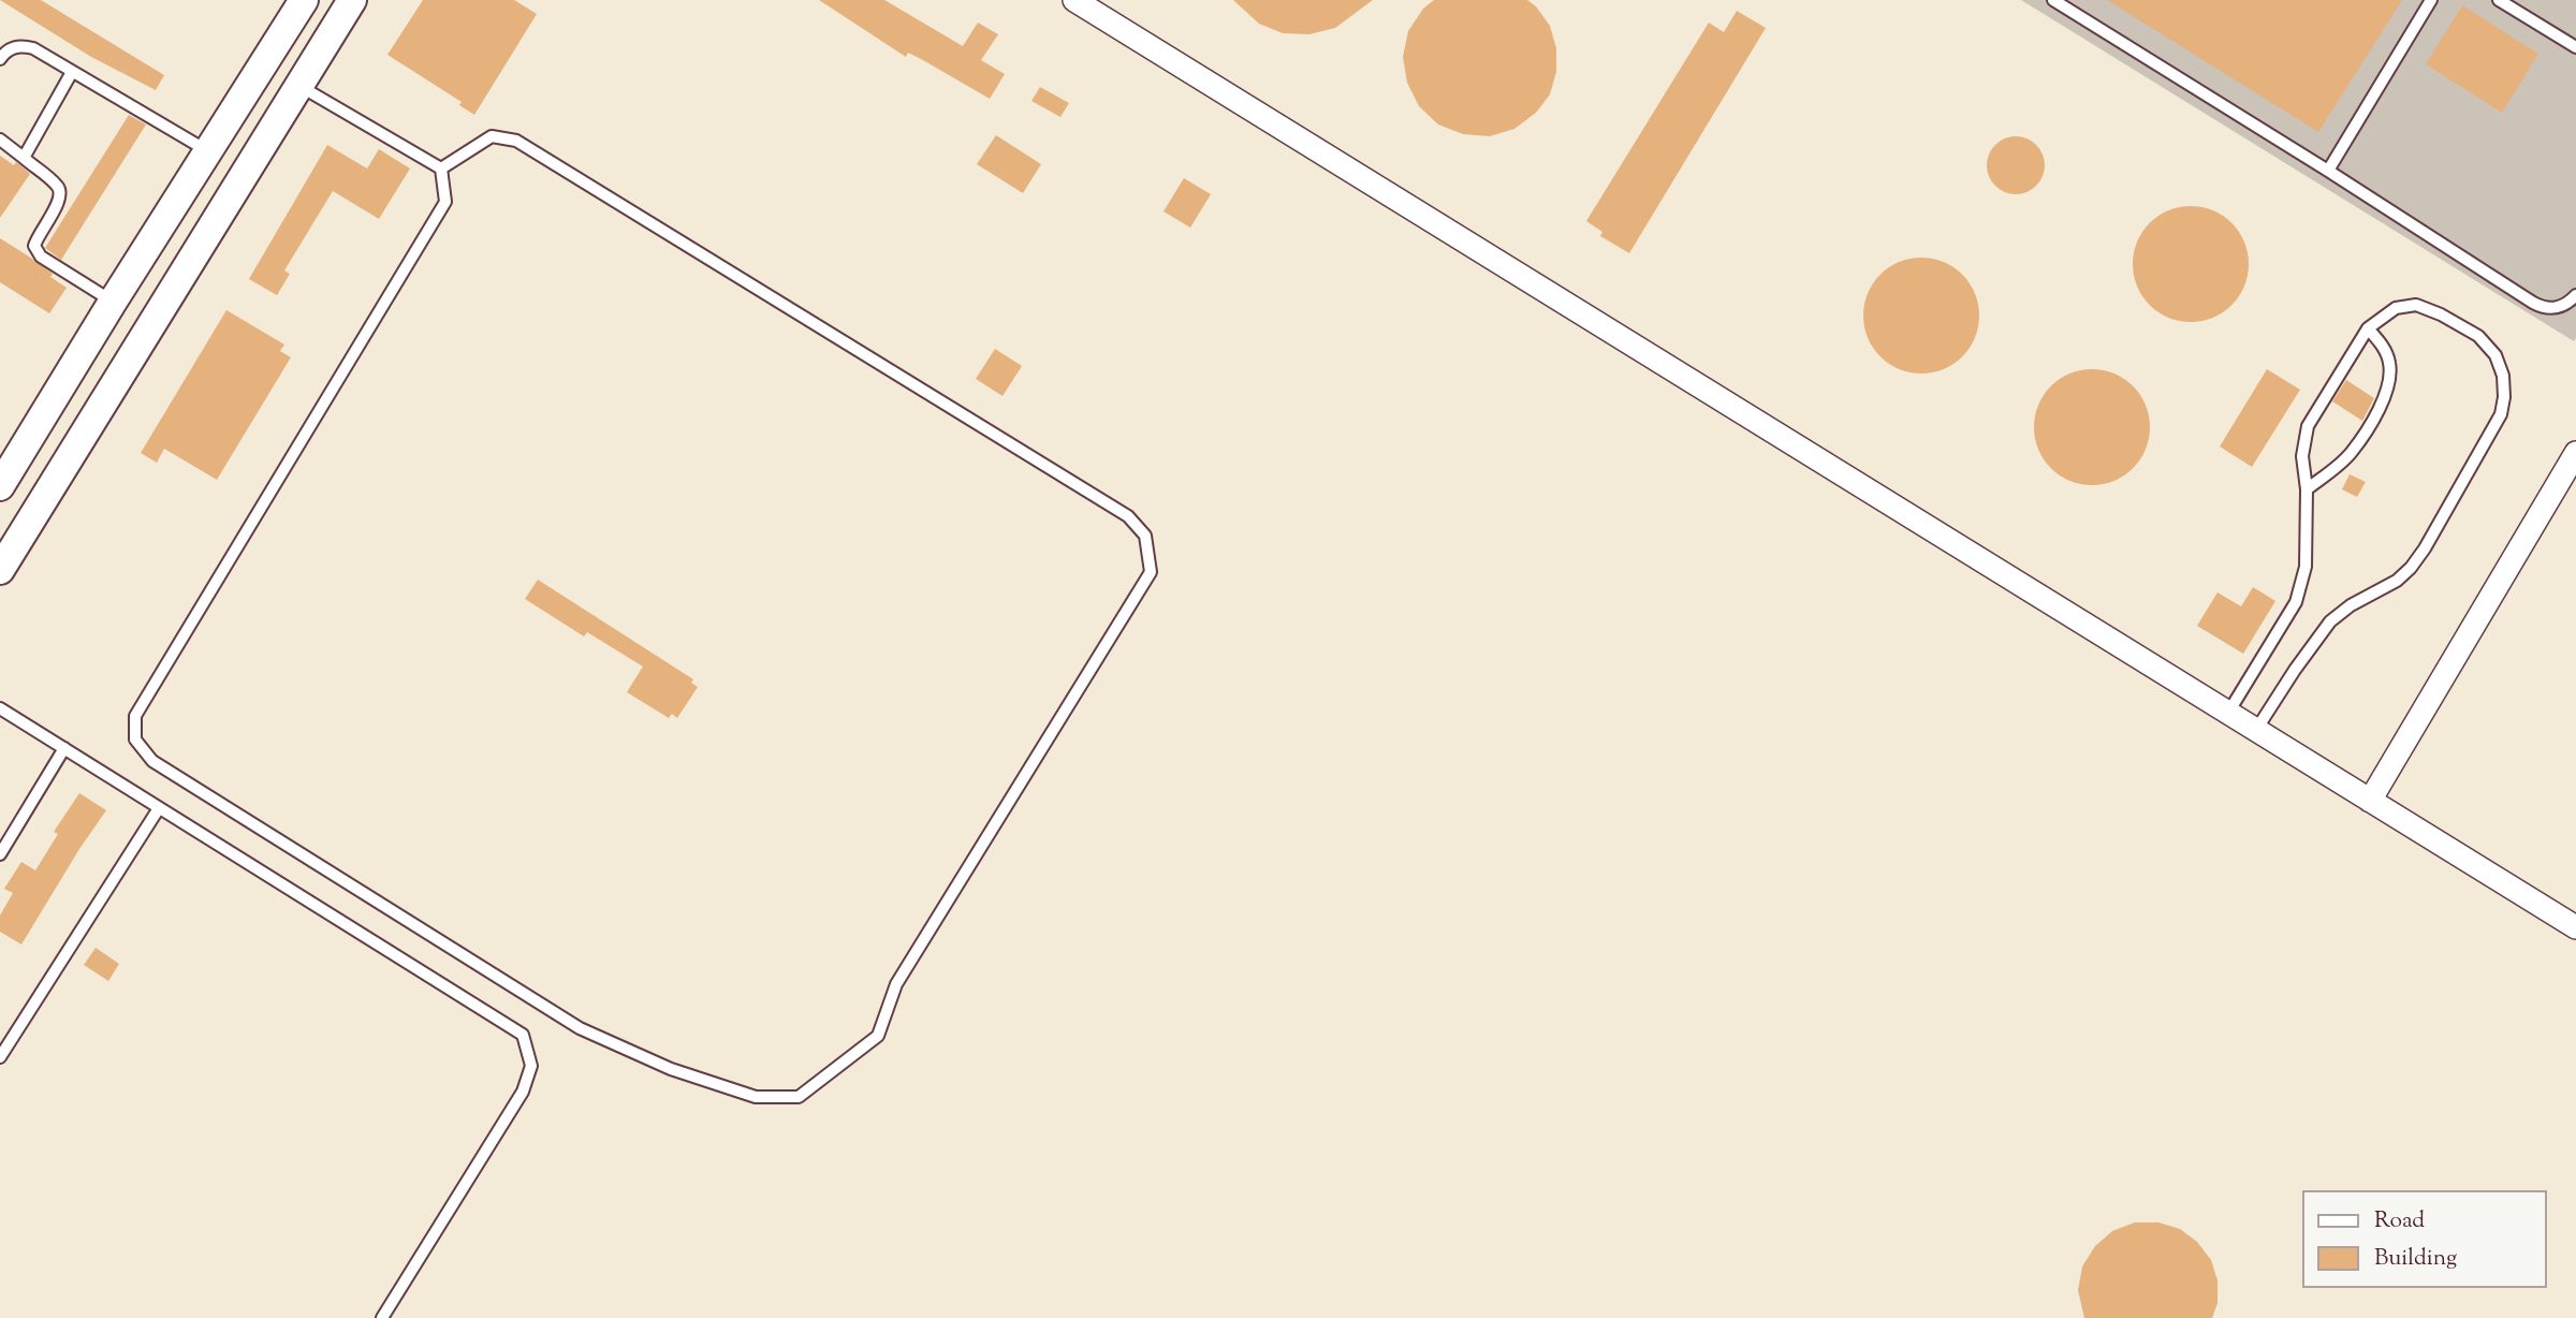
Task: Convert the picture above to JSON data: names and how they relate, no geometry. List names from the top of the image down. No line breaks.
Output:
{"legend":["Road","Building"]}
